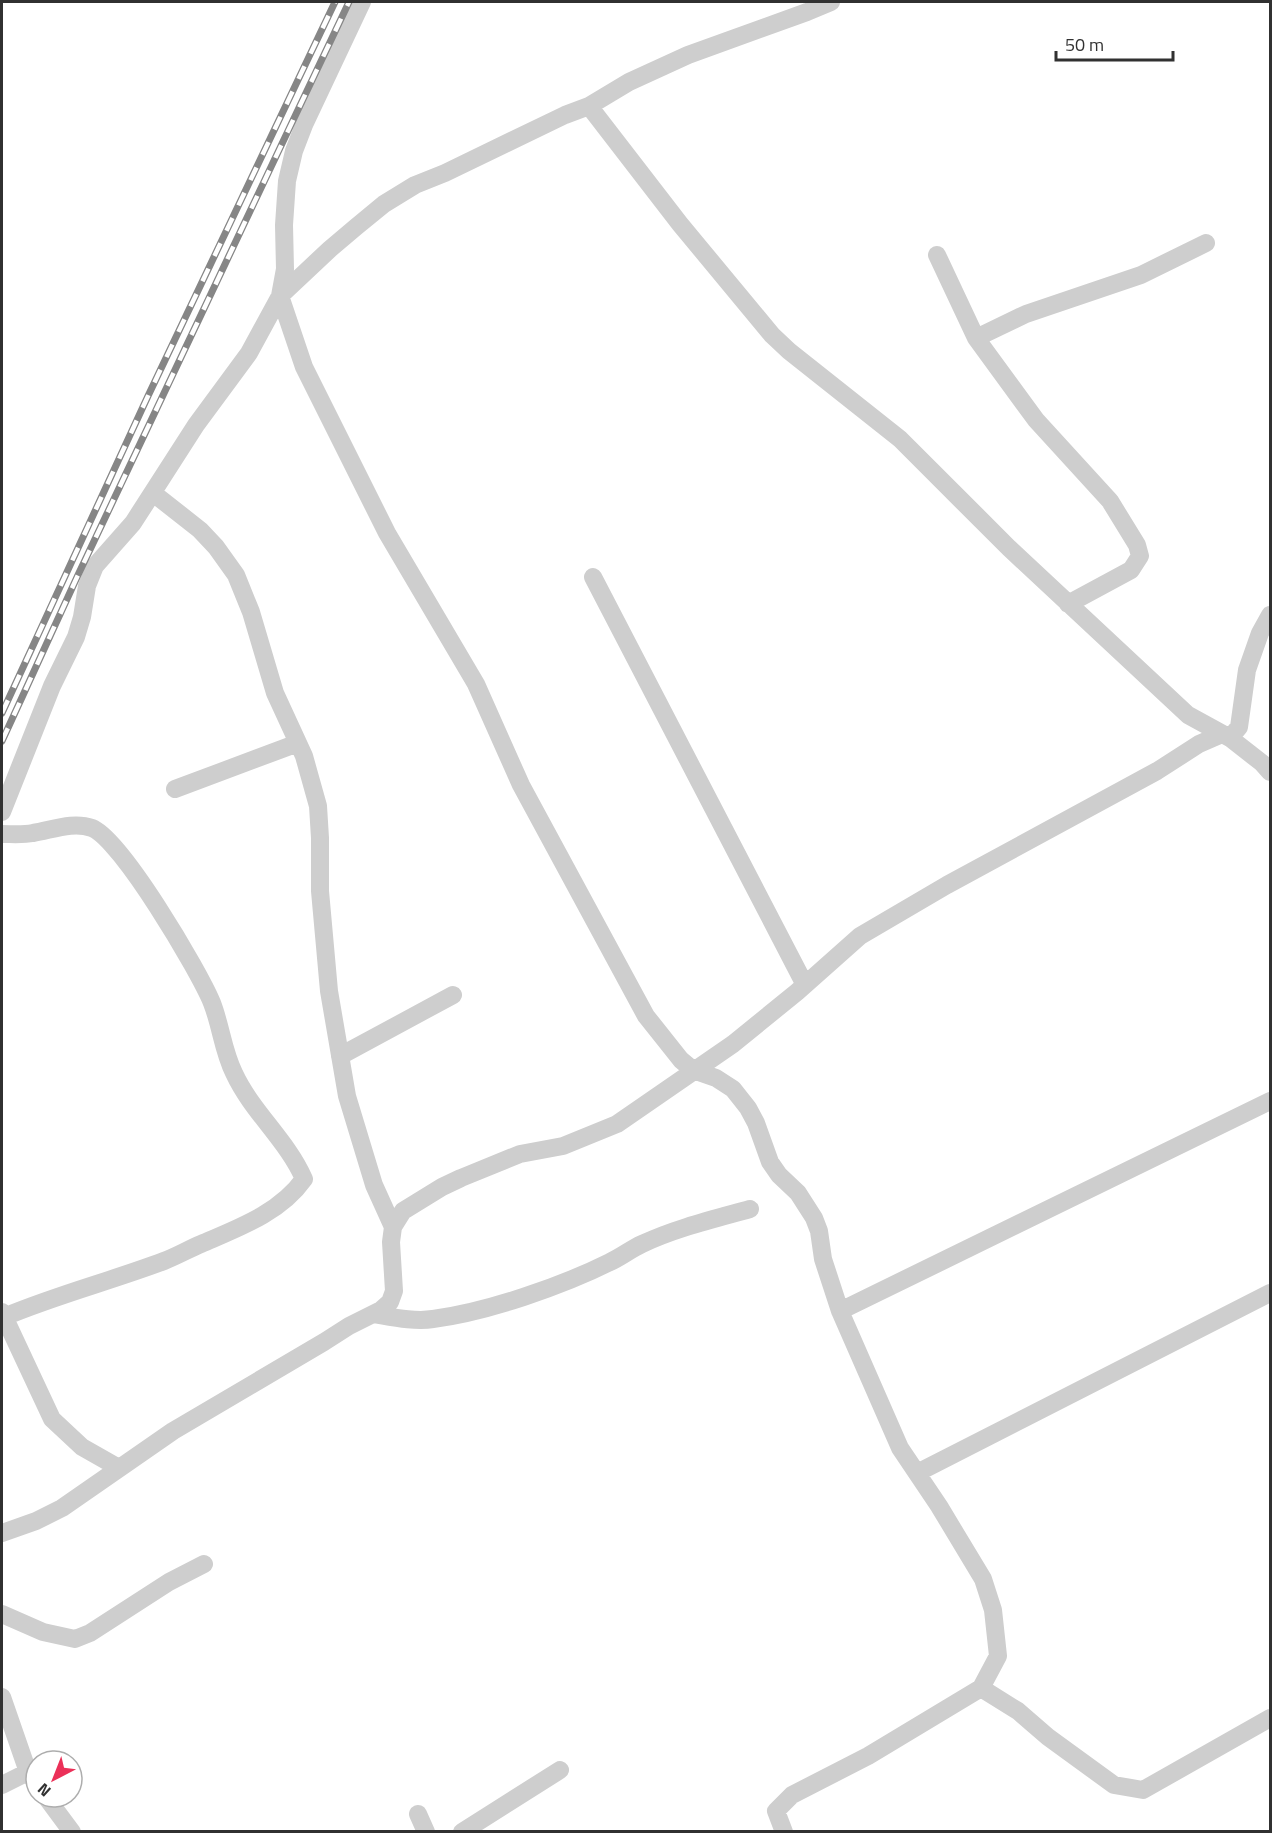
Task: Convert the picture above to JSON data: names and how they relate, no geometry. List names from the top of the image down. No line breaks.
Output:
{"scale_bar":"50 m","north":"bottom left"}
